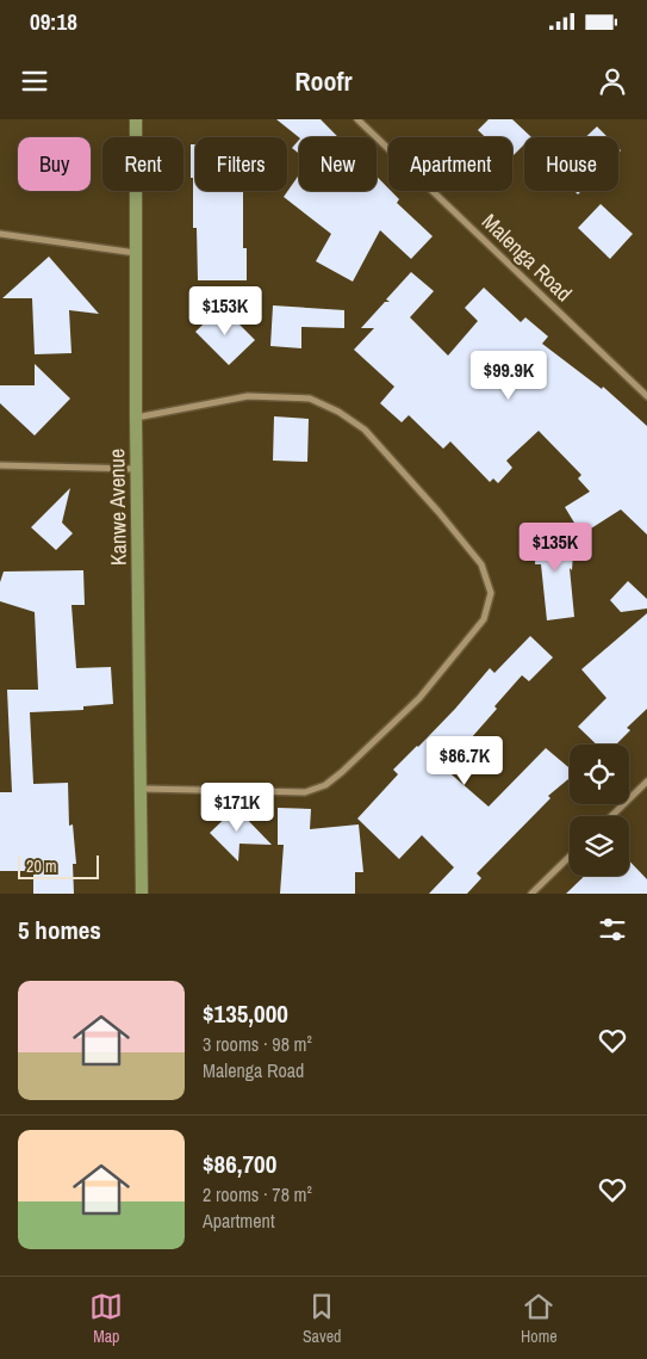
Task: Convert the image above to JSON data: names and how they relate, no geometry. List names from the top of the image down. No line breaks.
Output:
{"streets":{"main road":["Kanwe Avenue"],"street":["Malenga Road"]},"scale_bar":"20 m","page":{"status":"09:18","header":"Roofr","chip":["Buy","Rent","Filters","New","Apartment","House"],"price":["$153K","$99.9K","$135K","$86.7K","$171K"],"scale":"20 m","heading":"5 homes","list":[{"name":"$135,000","note":"3 rooms · 98 m² · Malenga Road"},{"name":"$86,700","note":"2 rooms · 78 m² · Apartment"}],"tabs":["Map","Saved","Home"]}}
